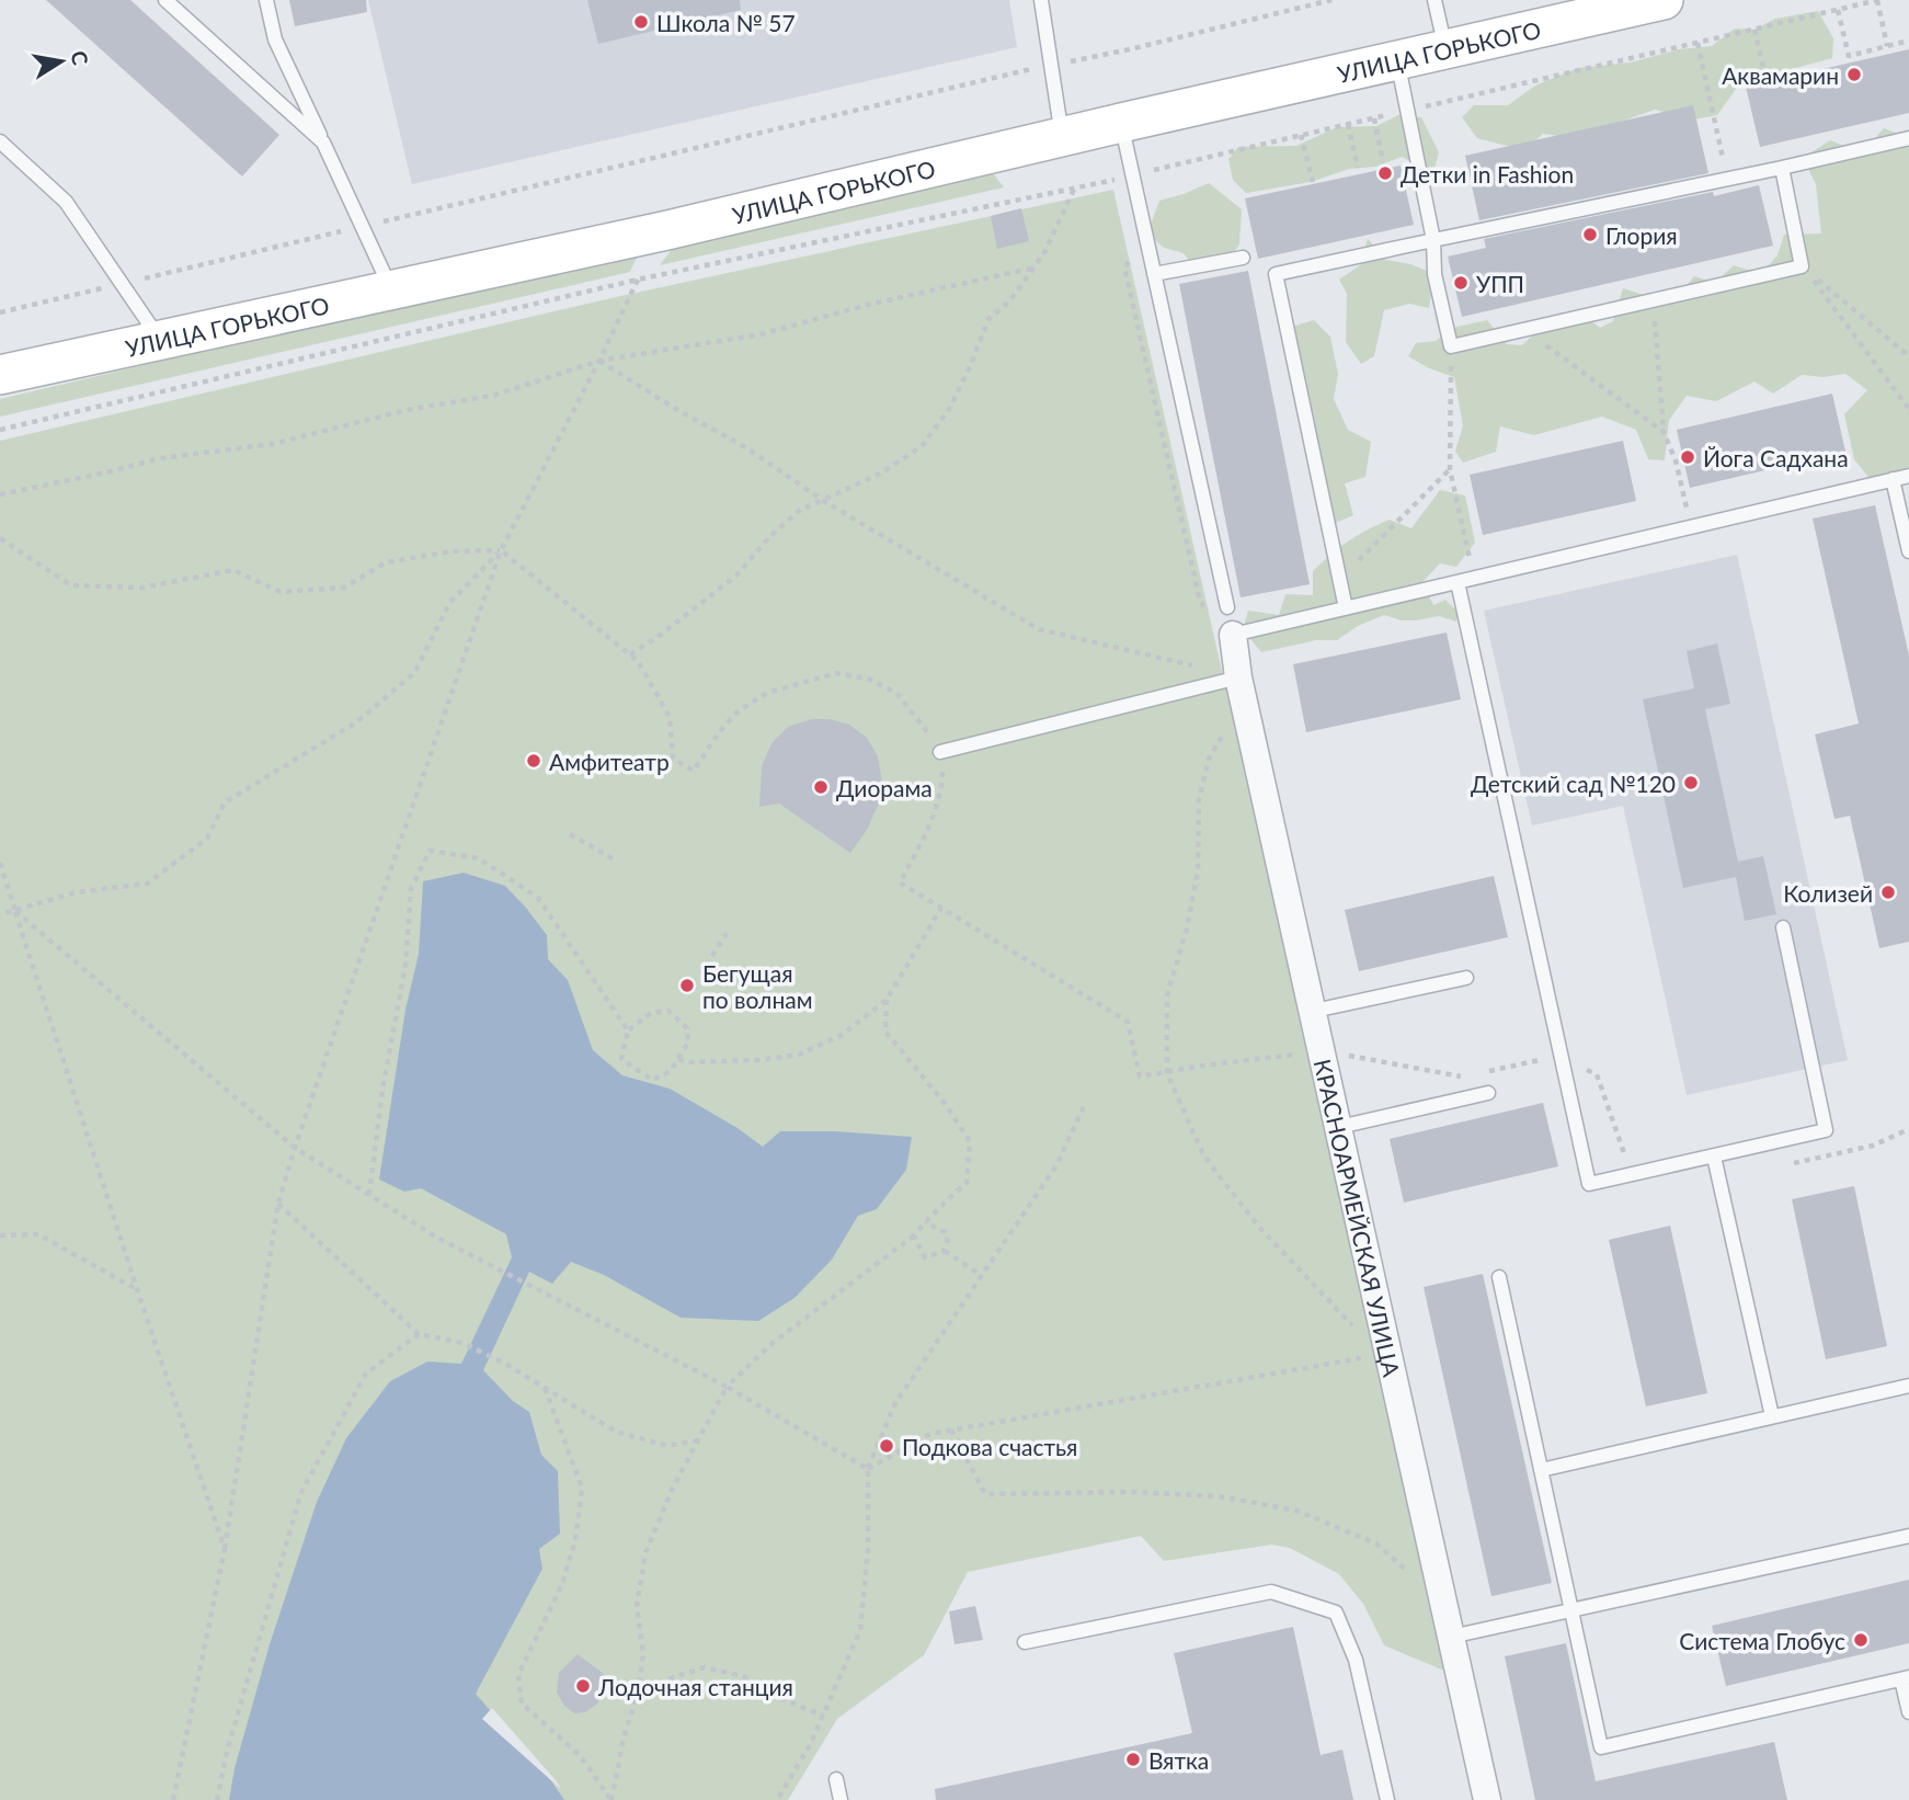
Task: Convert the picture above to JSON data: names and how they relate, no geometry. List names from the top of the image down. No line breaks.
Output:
{"streets":{"street":["УЛИЦА ГОРЬКОГО","КРАСНОАРМЕЙСКАЯ УЛИЦА"]},"places":["Школа № 57","Аквамарин","Детки in Fashion","Глория","УПП","Йога Садхана","Амфитеатр","Детский сад №120","Диорама","Колизей","Бегущая по волнам","Подкова счастья","Система Глобус","Лодочная станция","Вятка"],"north":"right"}
